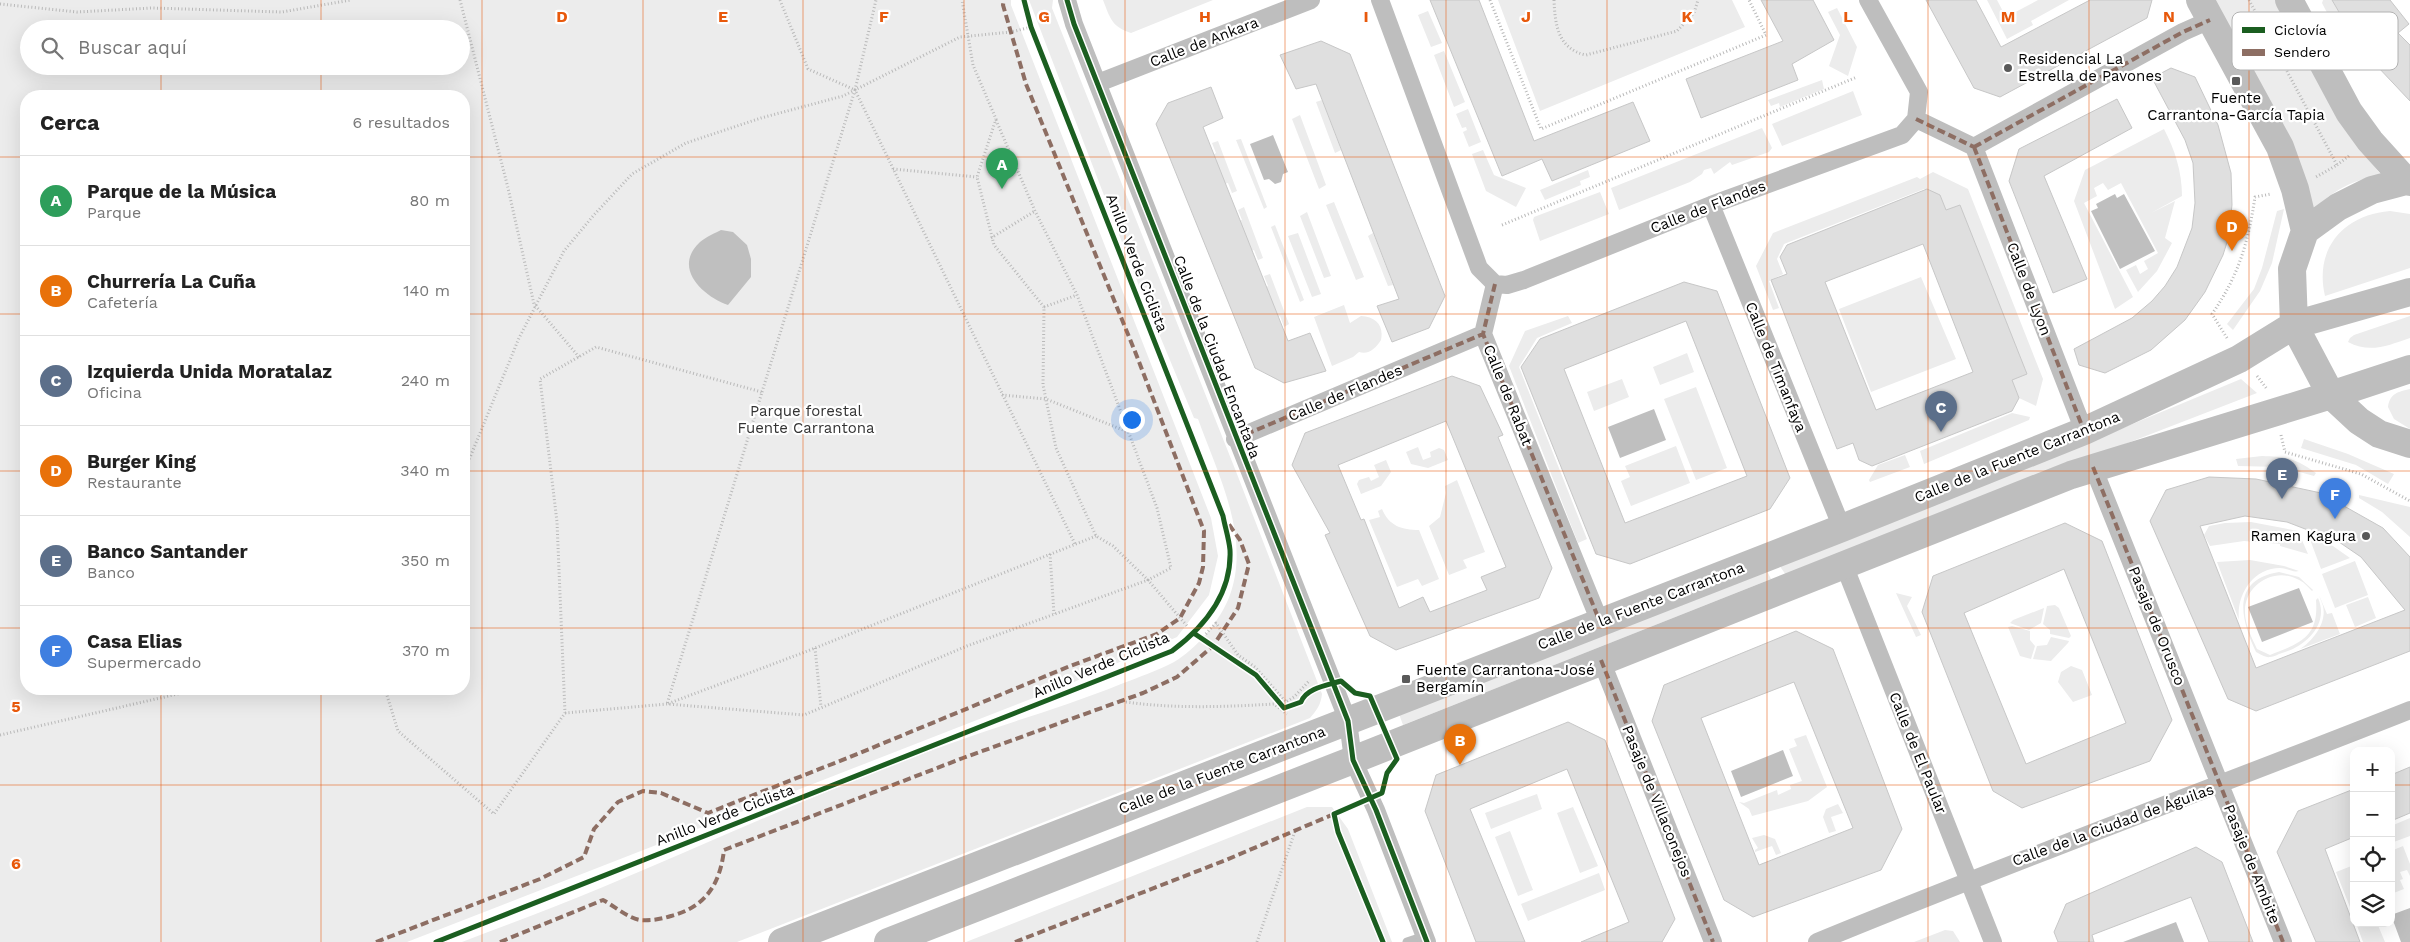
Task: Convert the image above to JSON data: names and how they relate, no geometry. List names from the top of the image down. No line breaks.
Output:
{"streets":{"main road":["Calle de la Fuente Carrantona"],"street":["Calle de Ankara","Calle de Flandes","Calle de Lyon","Calle de la Ciudad Encantada","Calle de Timanfaya","Calle de Rabat","Pasaje de Orusco","Calle de El Paular","Pasaje de Villaconejos","Calle de la Ciudad de Águilas","Pasaje de Ambite"],"cycle path":["Anillo Verde Ciclista"]},"crossings":[["Calle de Ankara","Calle de la Ciudad Encantada"],["Calle de Flandes","Calle de la Ciudad Encantada"],["Calle de Flandes","Calle de Timanfaya"],["Calle de Flandes","Calle de Rabat"],["Calle de Lyon","Calle de la Fuente Carrantona"],["Calle de la Ciudad Encantada","Calle de la Fuente Carrantona"],["Calle de Timanfaya","Calle de la Fuente Carrantona"],["Calle de Rabat","Calle de la Fuente Carrantona"],["Pasaje de Orusco","Calle de la Ciudad de Águilas"],["Pasaje de Orusco","Pasaje de Ambite"],["Calle de El Paular","Calle de la Ciudad de Águilas"],["Calle de la Ciudad de Águilas","Pasaje de Ambite"]],"parks":["Parque forestal Fuente Carrantona"],"places":{"other":["Residencial La Estrella de Pavones","Ramen Kagura"],"transit":["Fuente Carrantona-García Tapia","Fuente Carrantona-José Bergamín"]},"legend":["Ciclovía","Sendero"],"page":{"search":"Buscar aquí","heading":["Cerca","6 resultados"],"pins":["A","D","C","E","F","B"],"list":[{"mark":"A","name":"Parque de la Música","note":"Parque","value":"80 m"},{"mark":"B","name":"Churrería La Cuña","note":"Cafetería","value":"140 m"},{"mark":"C","name":"Izquierda Unida Moratalaz","note":"Oficina","value":"240 m"},{"mark":"D","name":"Burger King","note":"Restaurante","value":"340 m"},{"mark":"E","name":"Banco Santander","note":"Banco","value":"350 m"},{"mark":"F","name":"Casa Elias","note":"Supermercado","value":"370 m"}],"map_buttons":["+","−"]},"grid":{"columns":["D","E","F","G","H","I","J","K","L","M","N"],"rows":["5","6"]}}
